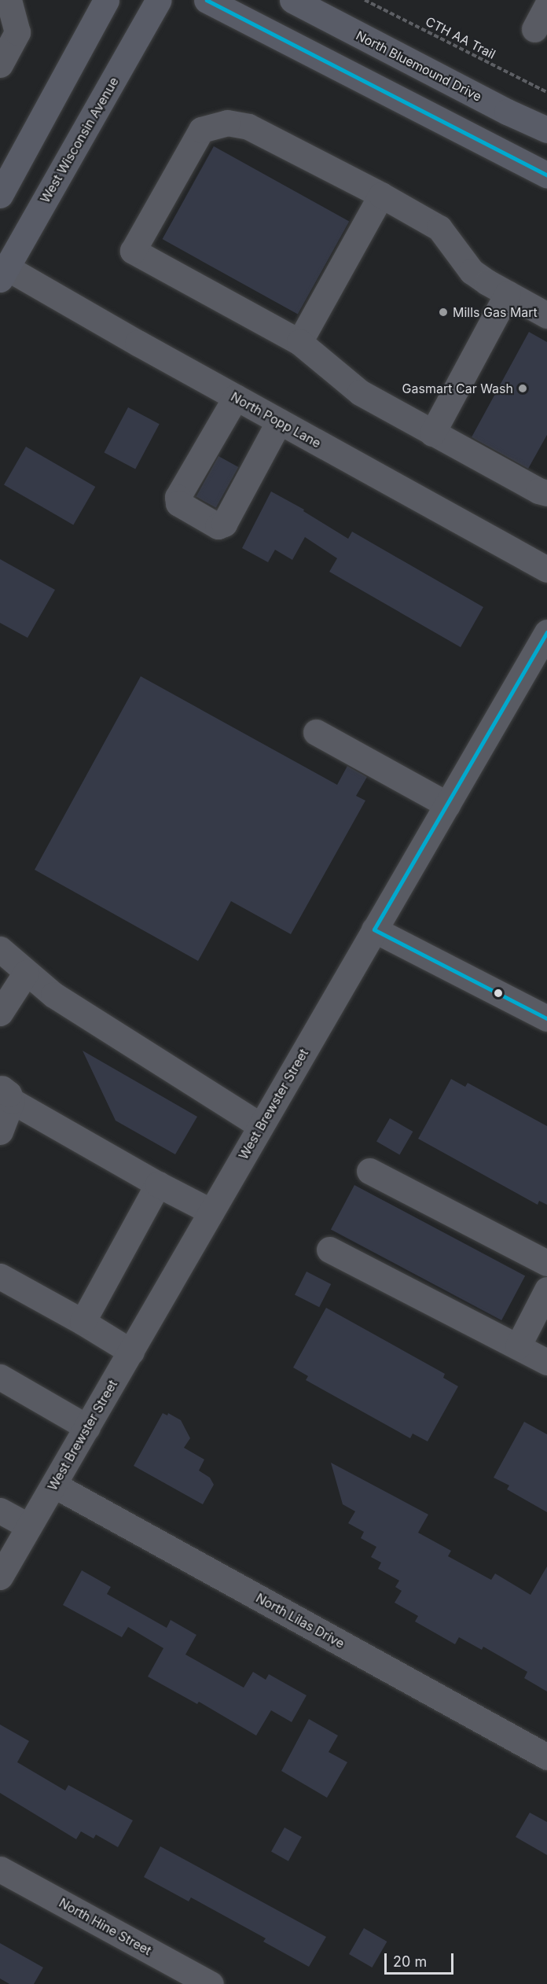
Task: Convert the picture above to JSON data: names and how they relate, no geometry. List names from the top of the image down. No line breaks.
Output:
{"streets":{"main road":["North Bluemound Drive","West Wisconsin Avenue"],"street":["North Popp Lane","West Brewster Street","North Lilas Drive","North Hine Street"],"path":["CTH AA Trail"]},"crossings":[["West Wisconsin Avenue","North Popp Lane"],["West Brewster Street","North Lilas Drive"]],"places":["Mills Gas Mart","Gasmart Car Wash"],"scale_bar":"20 m"}
